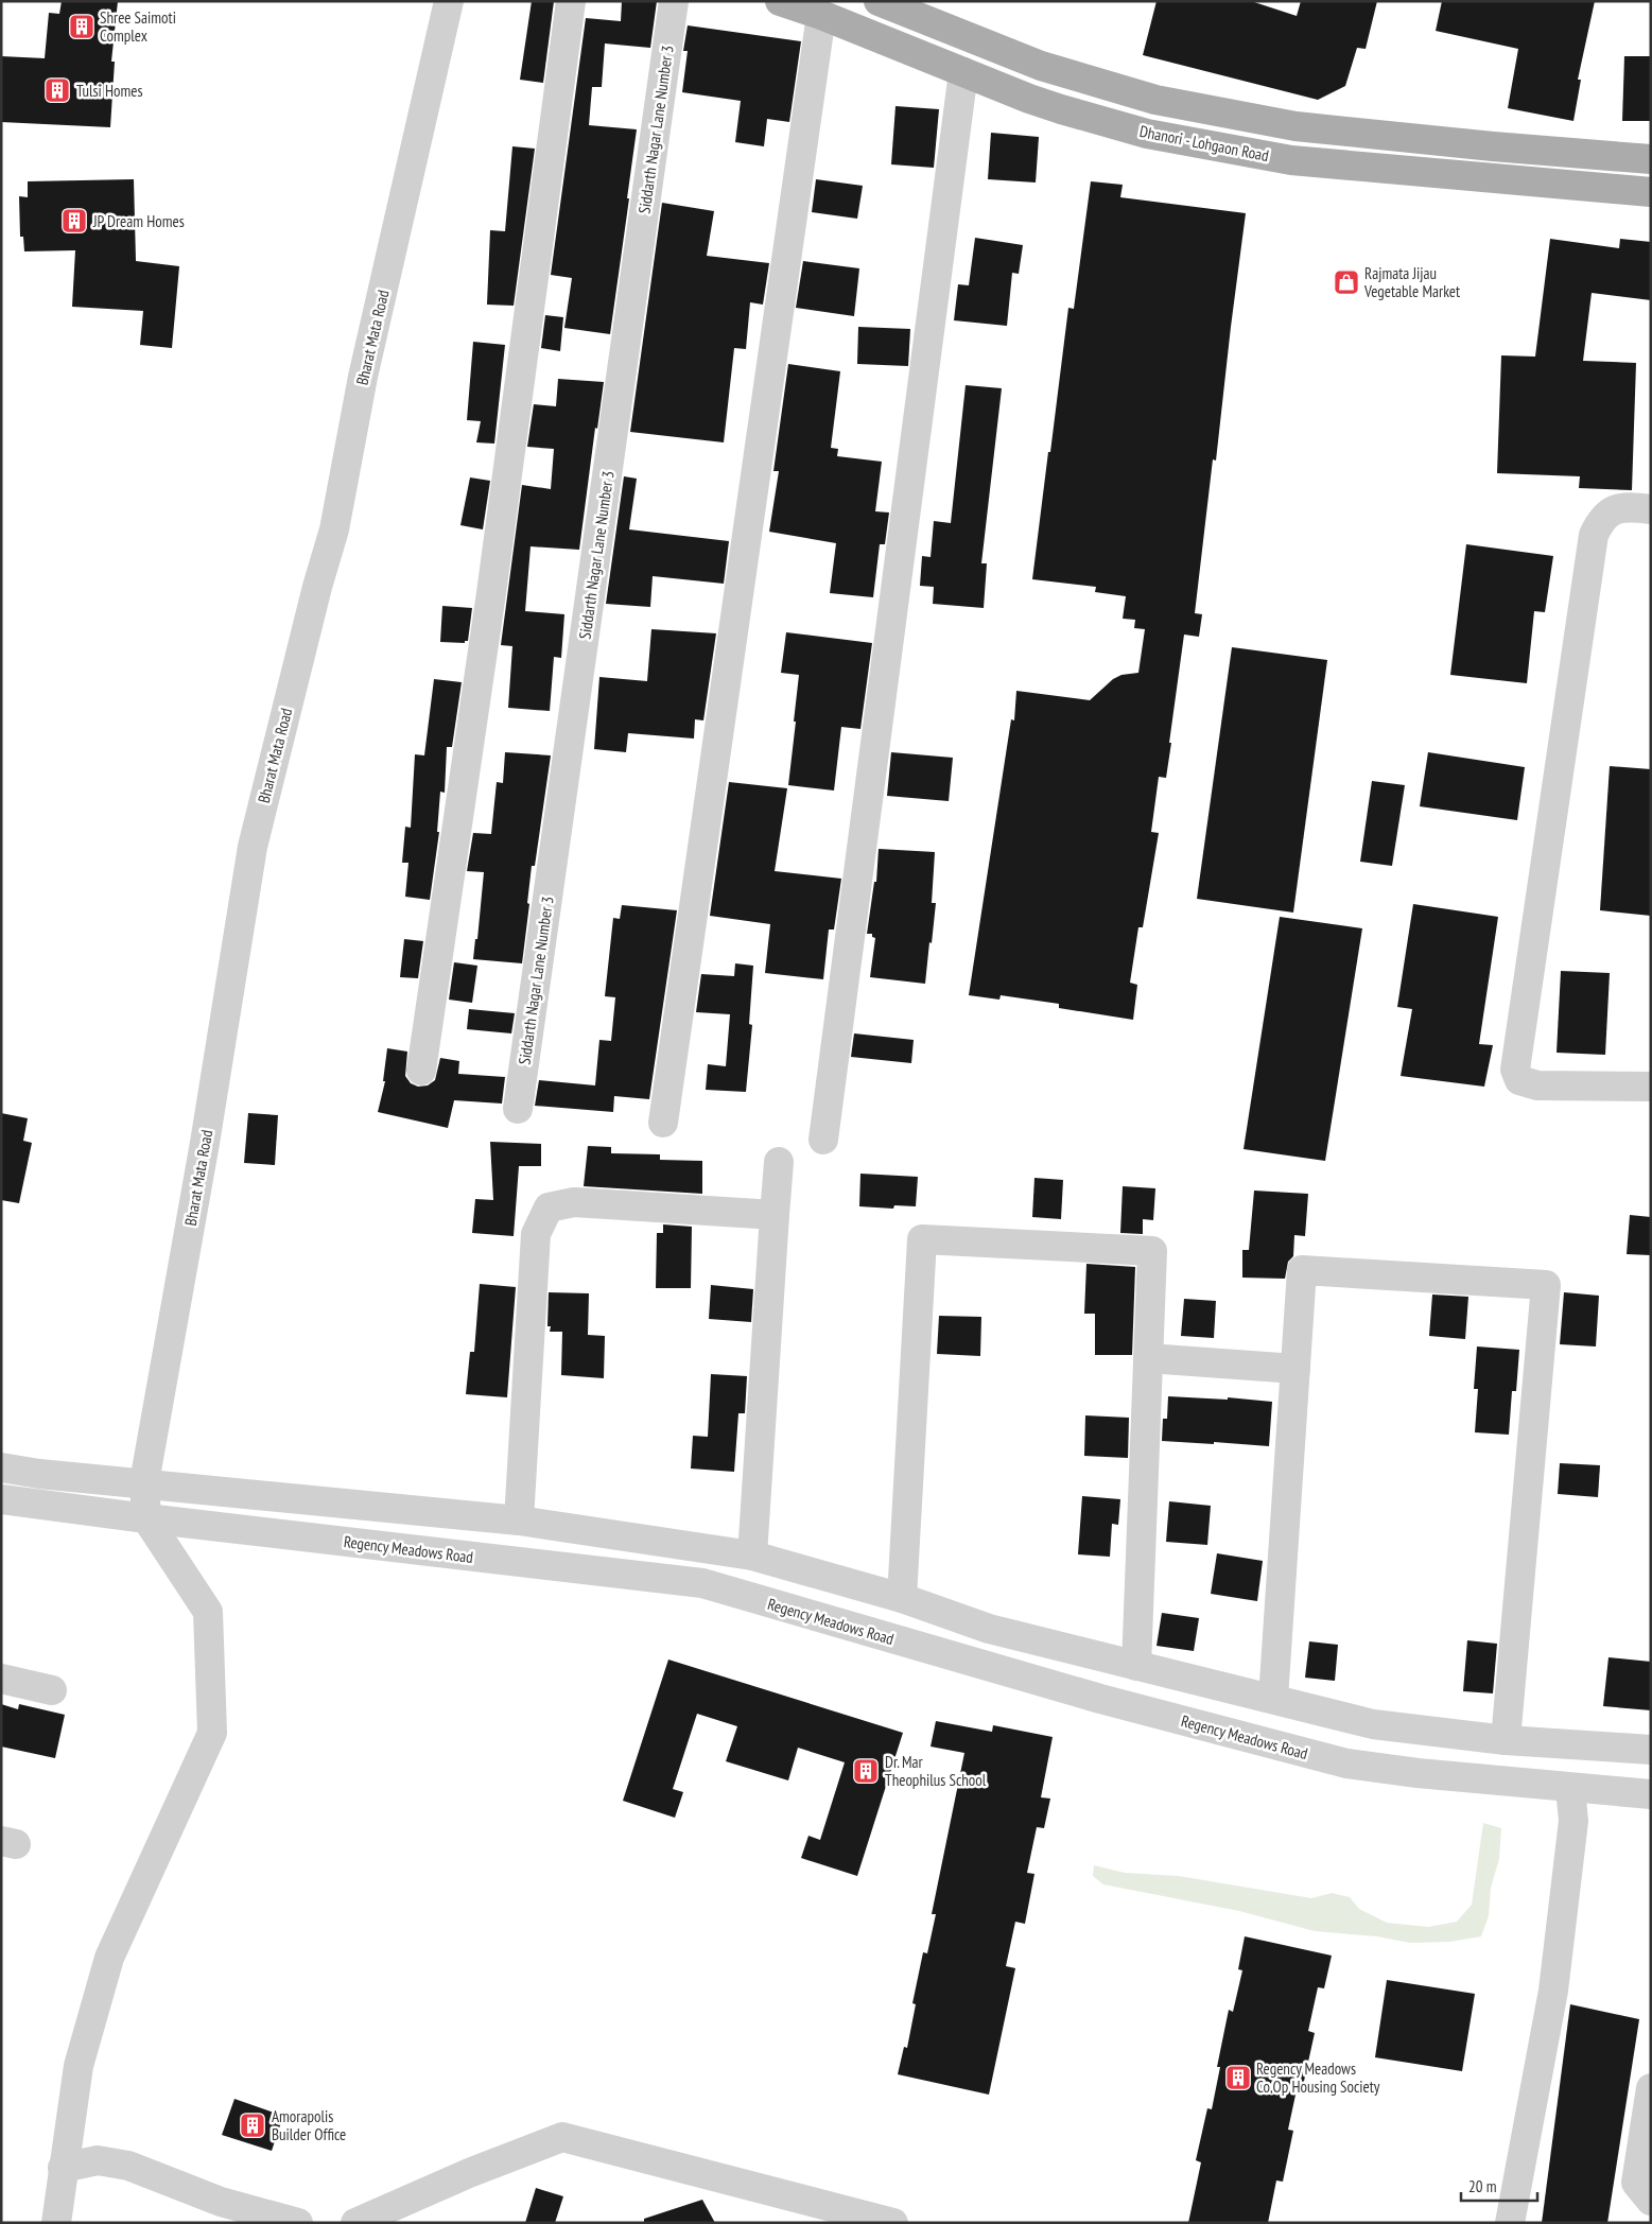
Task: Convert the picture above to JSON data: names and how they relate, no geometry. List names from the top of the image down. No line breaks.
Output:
{"streets":{"main road":["Dhanori - Lohgaon Road"],"street":["Siddarth Nagar Lane Number 3","Bharat Mata Road","Regency Meadows Road"]},"crossings":[["Bharat Mata Road","Regency Meadows Road"]],"places":{"building":["Shree Saimoti Complex","Tulsi Homes","JP Dream Homes","Dr. Mar Theophilus School","Regency Meadows Co.Op Housing Society","Amorapolis Builder Office"],"shop":["Rajmata Jijau Vegetable Market"]},"scale_bar":"20 m"}
